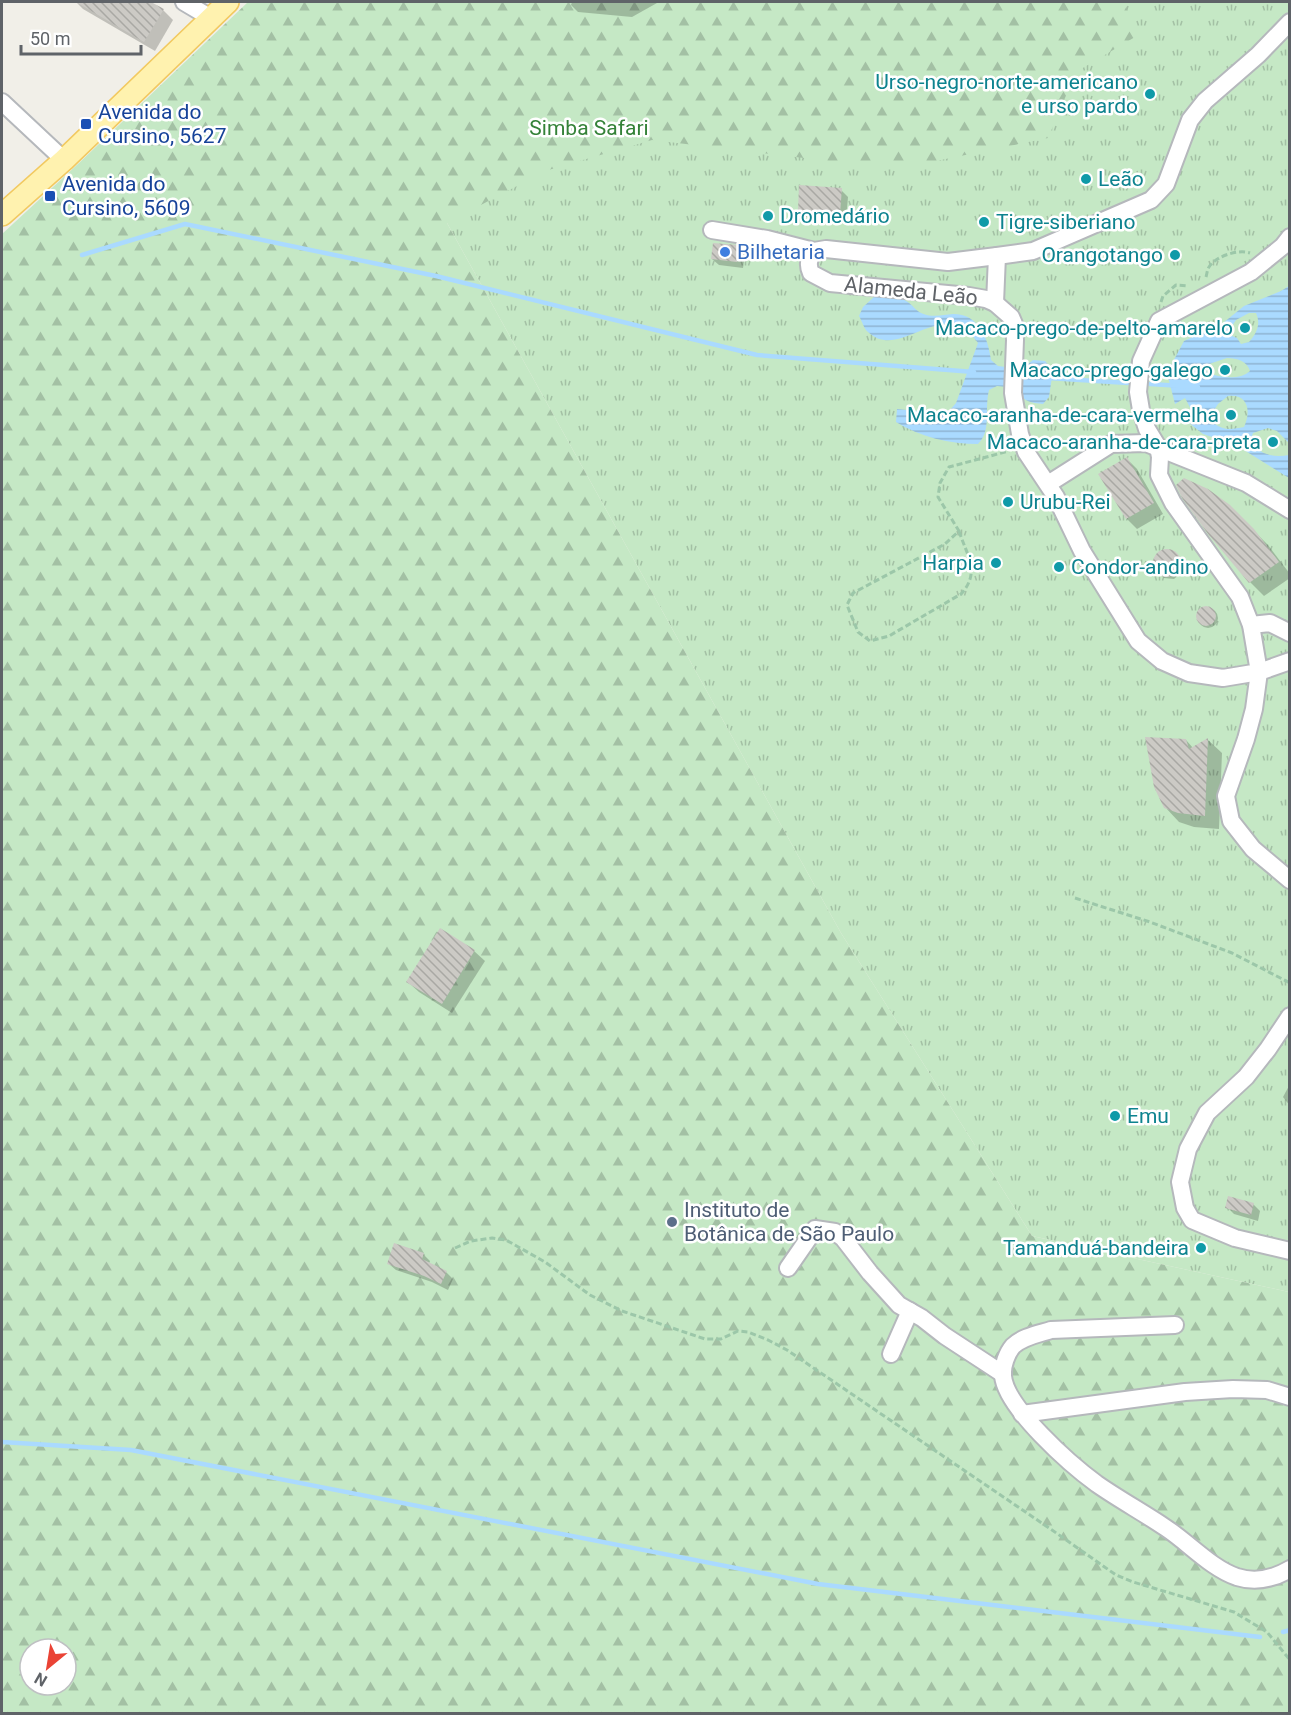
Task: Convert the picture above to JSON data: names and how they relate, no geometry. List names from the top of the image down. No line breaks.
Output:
{"streets":{"street":["Alameda Leão"]},"parks":["Simba Safari"],"places":{"other":["Urso-negro-norte-americano e urso pardo","Leão","Dromedário","Tigre-siberiano","Bilhetaria","Orangotango","Macaco-prego-de-pelto-amarelo","Macaco-prego-galego","Macaco-aranha-de-cara-vermelha","Macaco-aranha-de-cara-preta","Urubu-Rei","Harpia","Condor-andino","Emu","Instituto de Botânica de São Paulo","Tamanduá-bandeira"],"transit":["Avenida do Cursino, 5627","Avenida do Cursino, 5609"]},"scale_bar":"50 m","north":"bottom left"}
